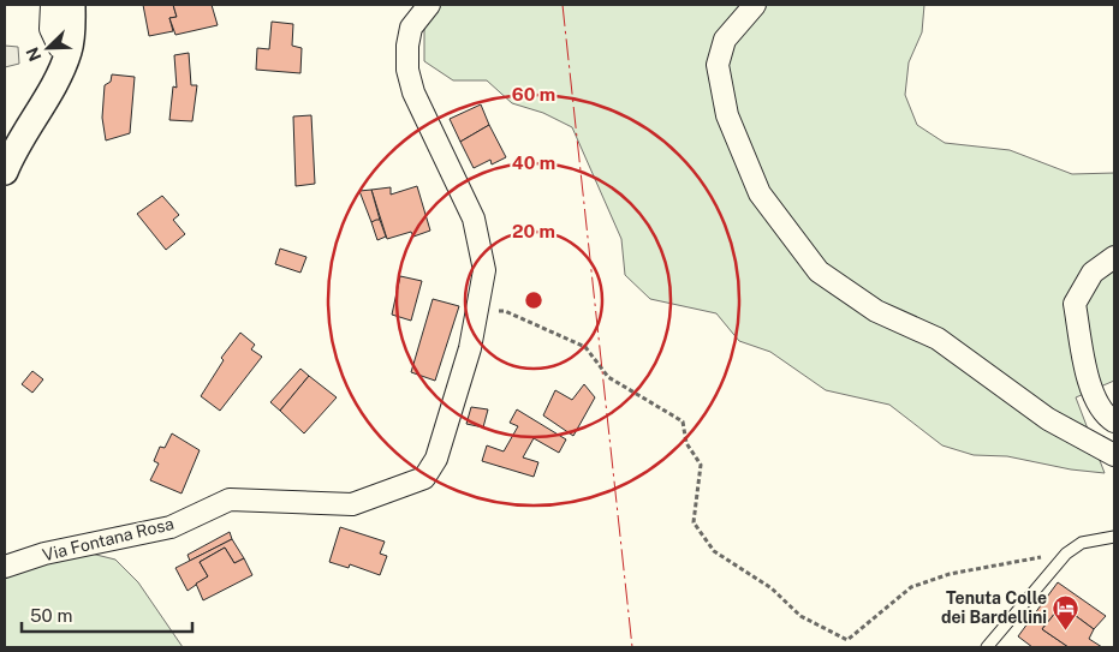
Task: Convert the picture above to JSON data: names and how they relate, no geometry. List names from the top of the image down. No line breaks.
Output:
{"streets":{"street":["Via Fontana Rosa"]},"places":{"hotel":["Tenuta Colle dei Bardellini"]},"scale_bar":"50 m","north":"bottom left","rings":["60 m","40 m","20 m"]}
